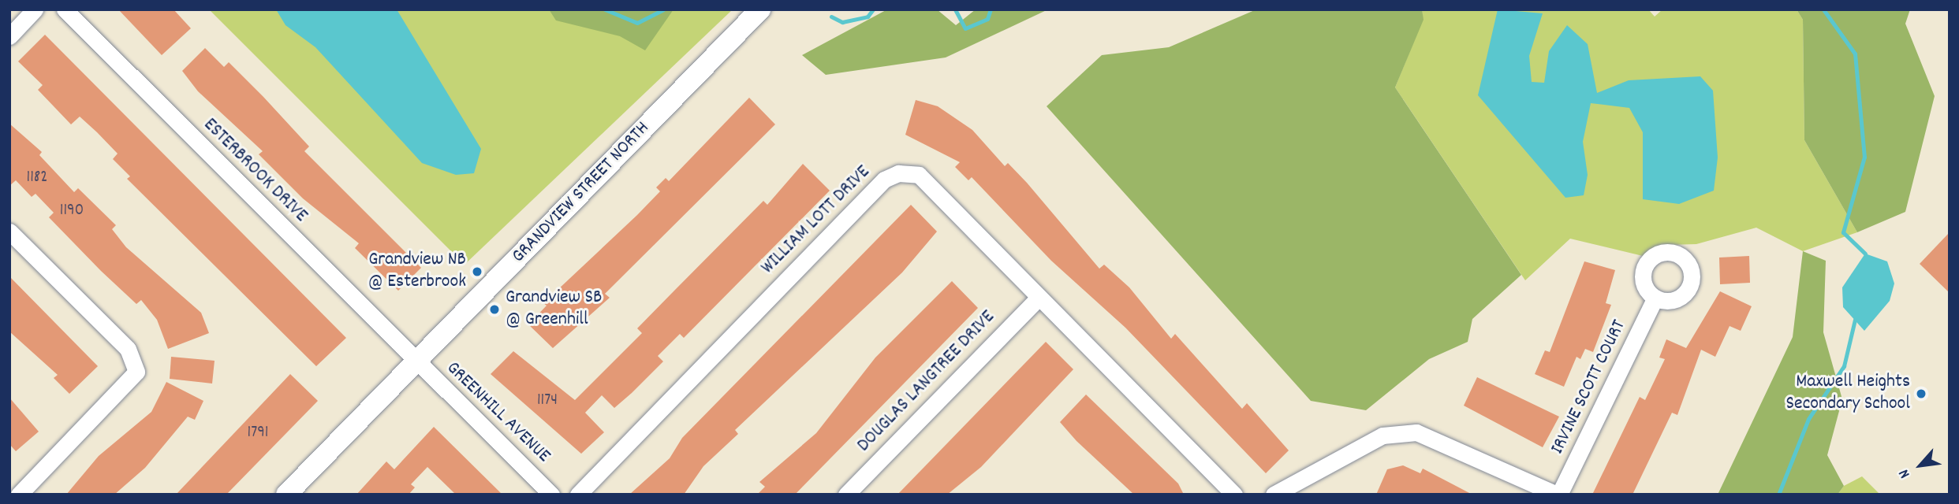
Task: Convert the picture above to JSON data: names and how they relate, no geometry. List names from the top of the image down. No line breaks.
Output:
{"streets":{"street":["ESTERBROOK DRIVE","GRANDVIEW STREET NORTH","WILLIAM LOTT DRIVE","DOUGLAS LANGTREE DRIVE","IRVINE SCOTT COURT","GREENHILL AVENUE"]},"crossings":[["ESTERBROOK DRIVE","GRANDVIEW STREET NORTH"],["ESTERBROOK DRIVE","GREENHILL AVENUE"],["GRANDVIEW STREET NORTH","GREENHILL AVENUE"],["WILLIAM LOTT DRIVE","DOUGLAS LANGTREE DRIVE"]],"places":["Grandview NB @ Esterbrook","Grandview SB @ Greenhill","Maxwell Heights Secondary School"],"house_numbers":["1182","1190","1174","1791"],"north":"bottom left"}
